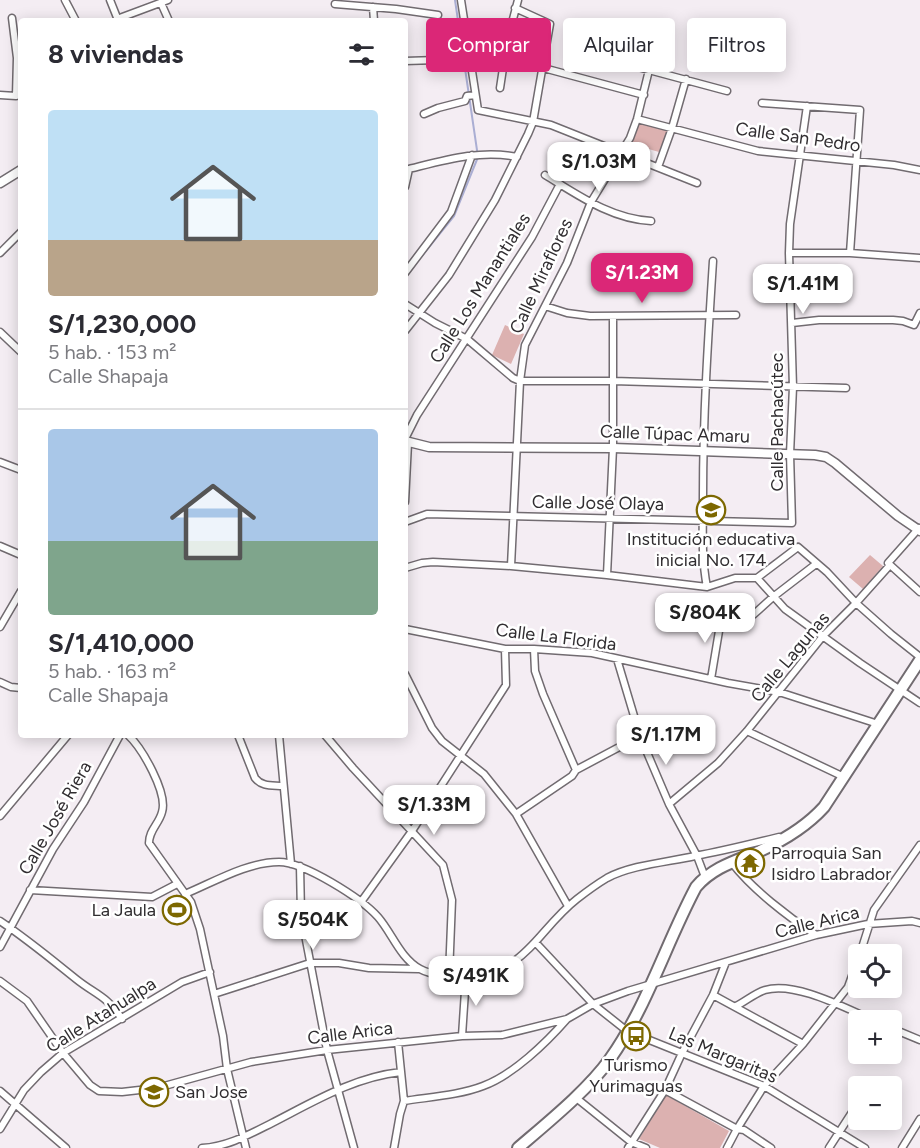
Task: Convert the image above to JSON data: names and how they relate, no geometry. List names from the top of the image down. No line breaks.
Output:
{"streets":{"street":["Calle San Pedro","Calle Miraflores","Calle Los Manantiales","Calle Pachacútec","Calle Túpac Amaru","Calle José Olaya","Calle La Florida","Calle Lagunas","Calle José Riera","Calle Arica","Calle Atahualpa","Las Margaritas"]},"crossings":[["Calle San Pedro","Calle Miraflores"],["Calle San Pedro","Calle Pachacútec"],["Calle Miraflores","Calle Túpac Amaru"],["Calle Miraflores","Calle José Olaya"],["Calle Pachacútec","Calle Túpac Amaru"],["Calle Pachacútec","Calle José Olaya"],["Calle La Florida","Calle Lagunas"],["Calle Arica","Calle Atahualpa"],["Calle Arica","Las Margaritas"]],"places":{"school or university":["Institución educativa inicial No. 174","San Jose"],"temple":["Parroquia San Isidro Labrador"],"sports":["La Jaula"],"bus stop":["Turismo Yurimaguas"]},"page":{"chip":["Comprar","Alquilar","Filtros"],"heading":"8 viviendas","list":[{"name":"S/1,230,000","note":"5 hab. · 153 m² · Calle Shapaja"},{"name":"S/1,410,000","note":"5 hab. · 163 m² · Calle Shapaja"}],"price":["S/1.03M","S/1.23M","S/1.41M","S/804K","S/1.17M","S/1.33M","S/504K","S/491K"],"map_buttons":["+","−"]}}
